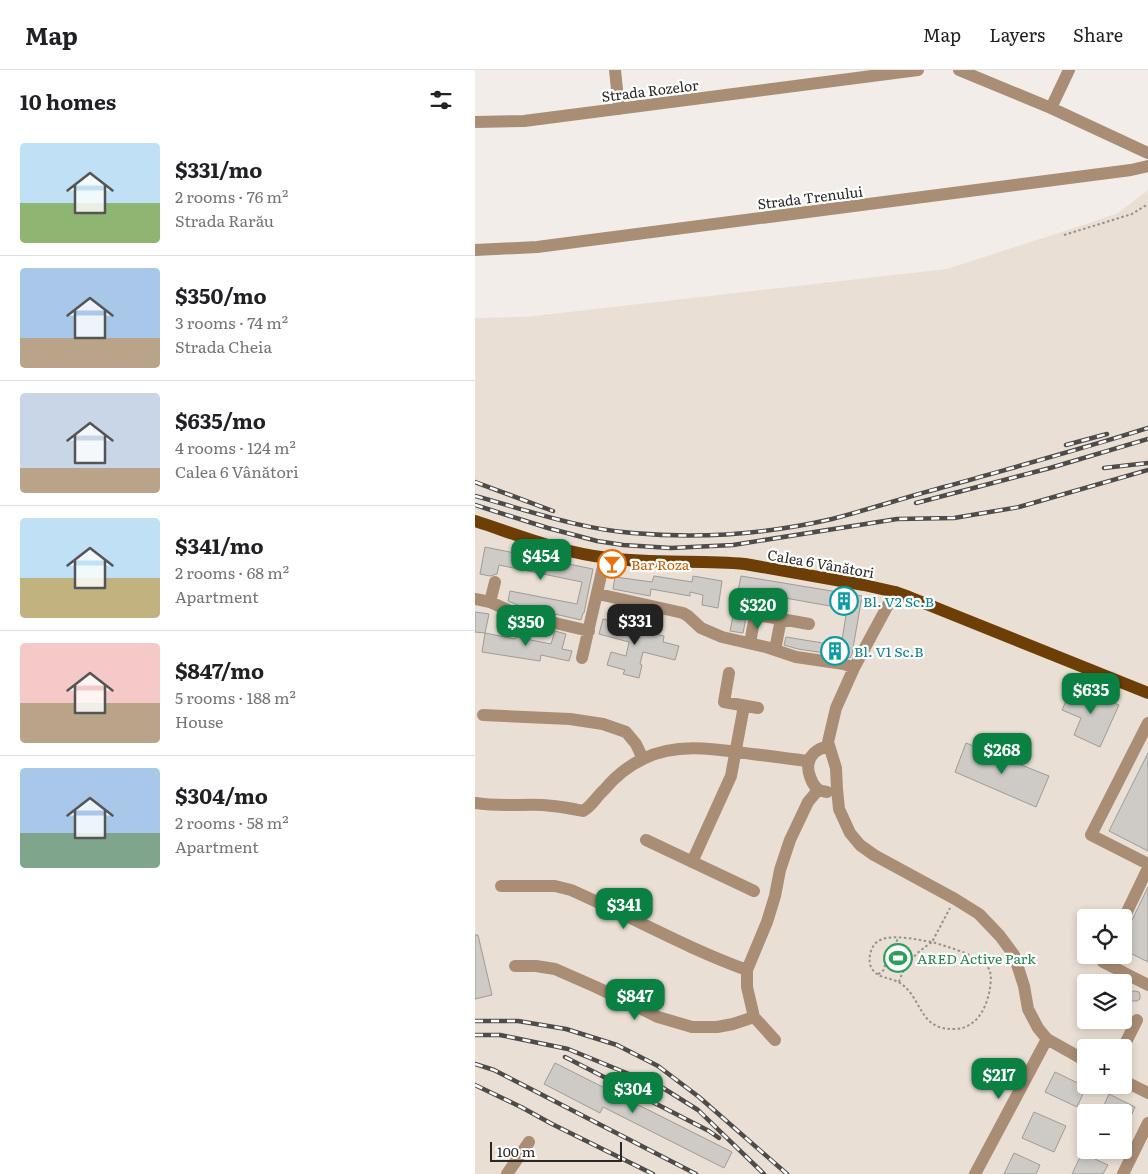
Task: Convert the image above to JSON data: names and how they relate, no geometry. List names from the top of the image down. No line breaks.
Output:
{"streets":{"main road":["Calea 6 Vânători"],"street":["Strada Rozelor","Strada Trenului"]},"places":{"bar":["Bar Roza"],"building":["Bl. V2 Sc.B","Bl. V1 Sc.B"],"sports":["ARED Active Park"]},"scale_bar":"100 m","page":{"header":"Map","nav":["Map","Layers","Share"],"heading":"10 homes","list":[{"name":"$331/mo","note":"2 rooms · 76 m² · Strada Rarău"},{"name":"$350/mo","note":"3 rooms · 74 m² · Strada Cheia"},{"name":"$635/mo","note":"4 rooms · 124 m² · Calea 6 Vânători"},{"name":"$341/mo","note":"2 rooms · 68 m² · Apartment"},{"name":"$847/mo","note":"5 rooms · 188 m² · House"},{"name":"$304/mo","note":"2 rooms · 58 m² · Apartment"}],"price":["$454","$320","$331","$350","$635","$268","$341","$847","$217","$304"],"map_buttons":["+","−"],"scale":"100 m"}}
